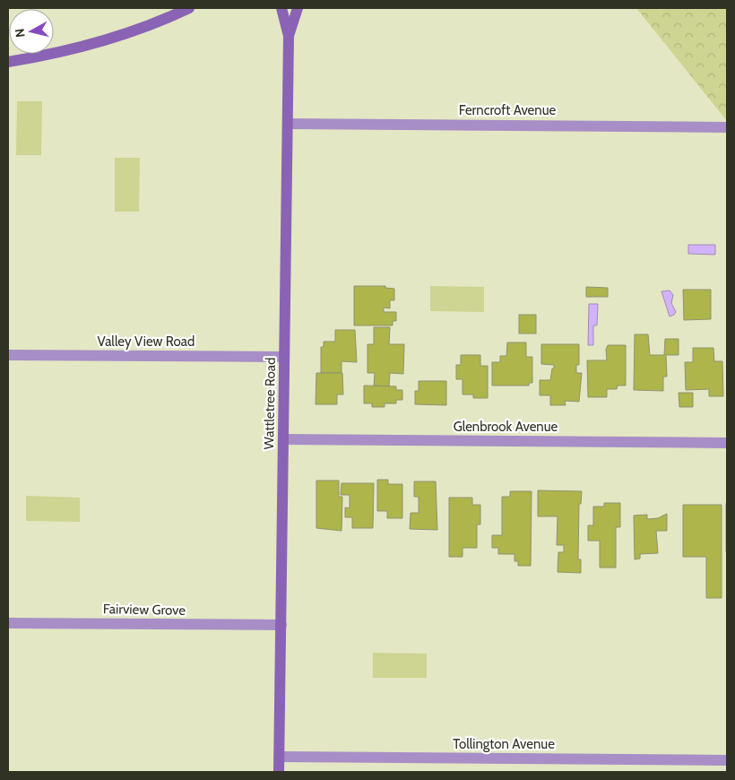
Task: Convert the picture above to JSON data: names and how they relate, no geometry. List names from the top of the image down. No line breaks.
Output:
{"streets":{"main road":["Wattletree Road"],"street":["Ferncroft Avenue","Valley View Road","Glenbrook Avenue","Fairview Grove","Tollington Avenue"]},"crossings":[["Ferncroft Avenue","Wattletree Road"],["Valley View Road","Wattletree Road"],["Wattletree Road","Glenbrook Avenue"],["Wattletree Road","Fairview Grove"],["Wattletree Road","Tollington Avenue"]],"north":"left"}
